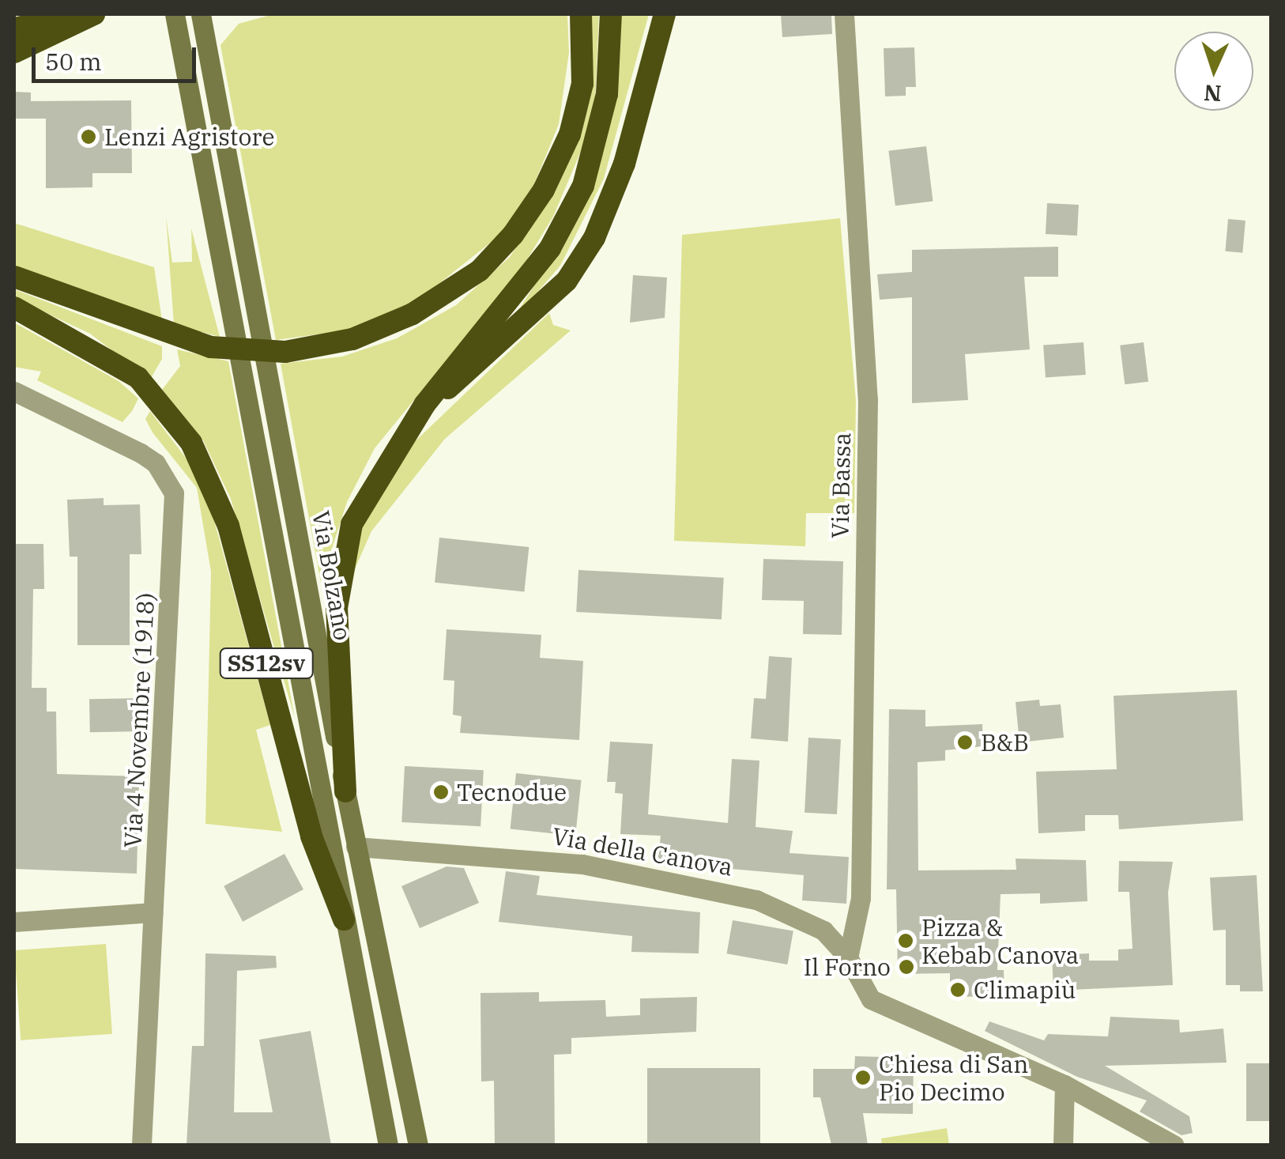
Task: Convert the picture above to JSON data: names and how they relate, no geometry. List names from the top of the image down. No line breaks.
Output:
{"streets":{"highway":["SS12sv"],"main road":["Via Bolzano"],"street":["Via Bassa","Via 4 Novembre (1918)","Via della Canova"]},"crossings":[["Via Bassa","Via della Canova"],["Via Bolzano","SS12sv"],["Via Bolzano","Via della Canova"]],"places":["Lenzi Agristore","B&B","Tecnodue","Pizza & Kebab Canova","Il Forno","Climapiù","Chiesa di San Pio Decimo"],"scale_bar":"50 m","north":"bottom"}
